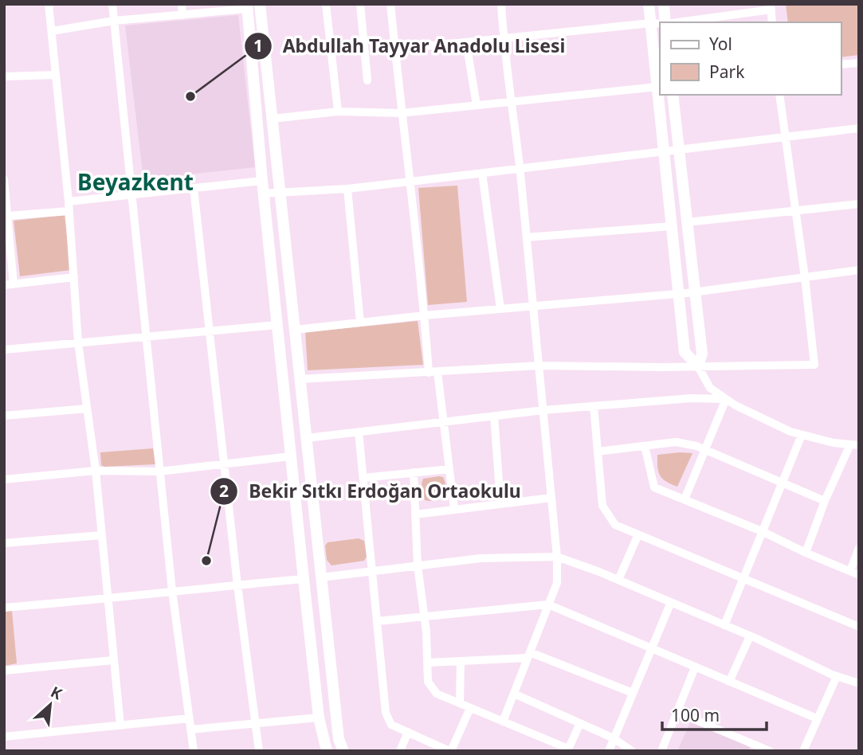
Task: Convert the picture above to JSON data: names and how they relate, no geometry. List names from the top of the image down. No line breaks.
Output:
{"districts":["Beyazkent"],"places":["Abdullah Tayyar Anadolu Lisesi","Bekir Sıtkı Erdoğan Ortaokulu"],"legend":["Yol","Park"],"scale_bar":"100 m","north":"top right"}
